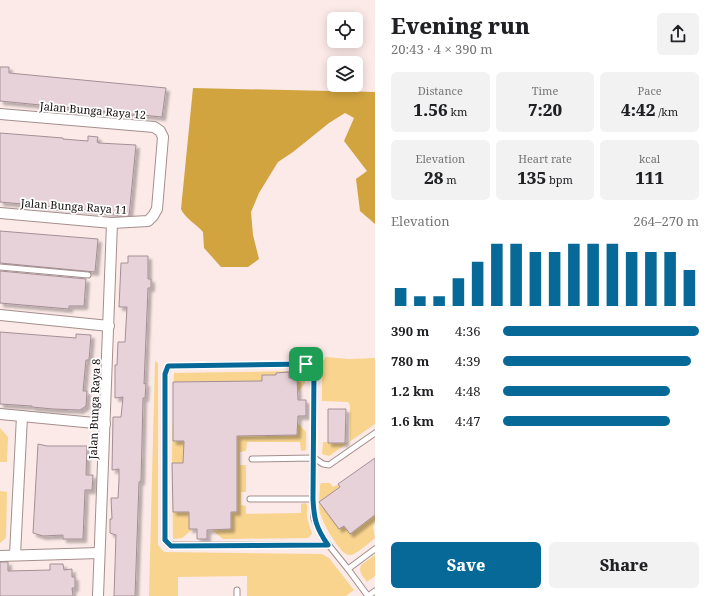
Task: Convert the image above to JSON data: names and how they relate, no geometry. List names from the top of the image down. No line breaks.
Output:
{"streets":{"street":["Jalan Bunga Raya 12","Jalan Bunga Raya 11","Jalan Bunga Raya 8"]},"crossings":[["Jalan Bunga Raya 12","Jalan Bunga Raya 11"],["Jalan Bunga Raya 11","Jalan Bunga Raya 8"]],"page":{"heading":["Evening run","20:43 · 4 × 390 m"],"stats":[["Distance","1.56 km"],["Time","7:20"],["Pace","4:42 /km"],["Elevation","28 m"],["Heart rate","135 bpm"],["kcal","111"]],"chart":["Elevation","264–270 m"],"list":[{"name":"390 m","note":"4:36"},{"name":"780 m","note":"4:39"},{"name":"1.2 km","note":"4:48"},{"name":"1.6 km","note":"4:47"}],"buttons":["Save","Share"]}}
